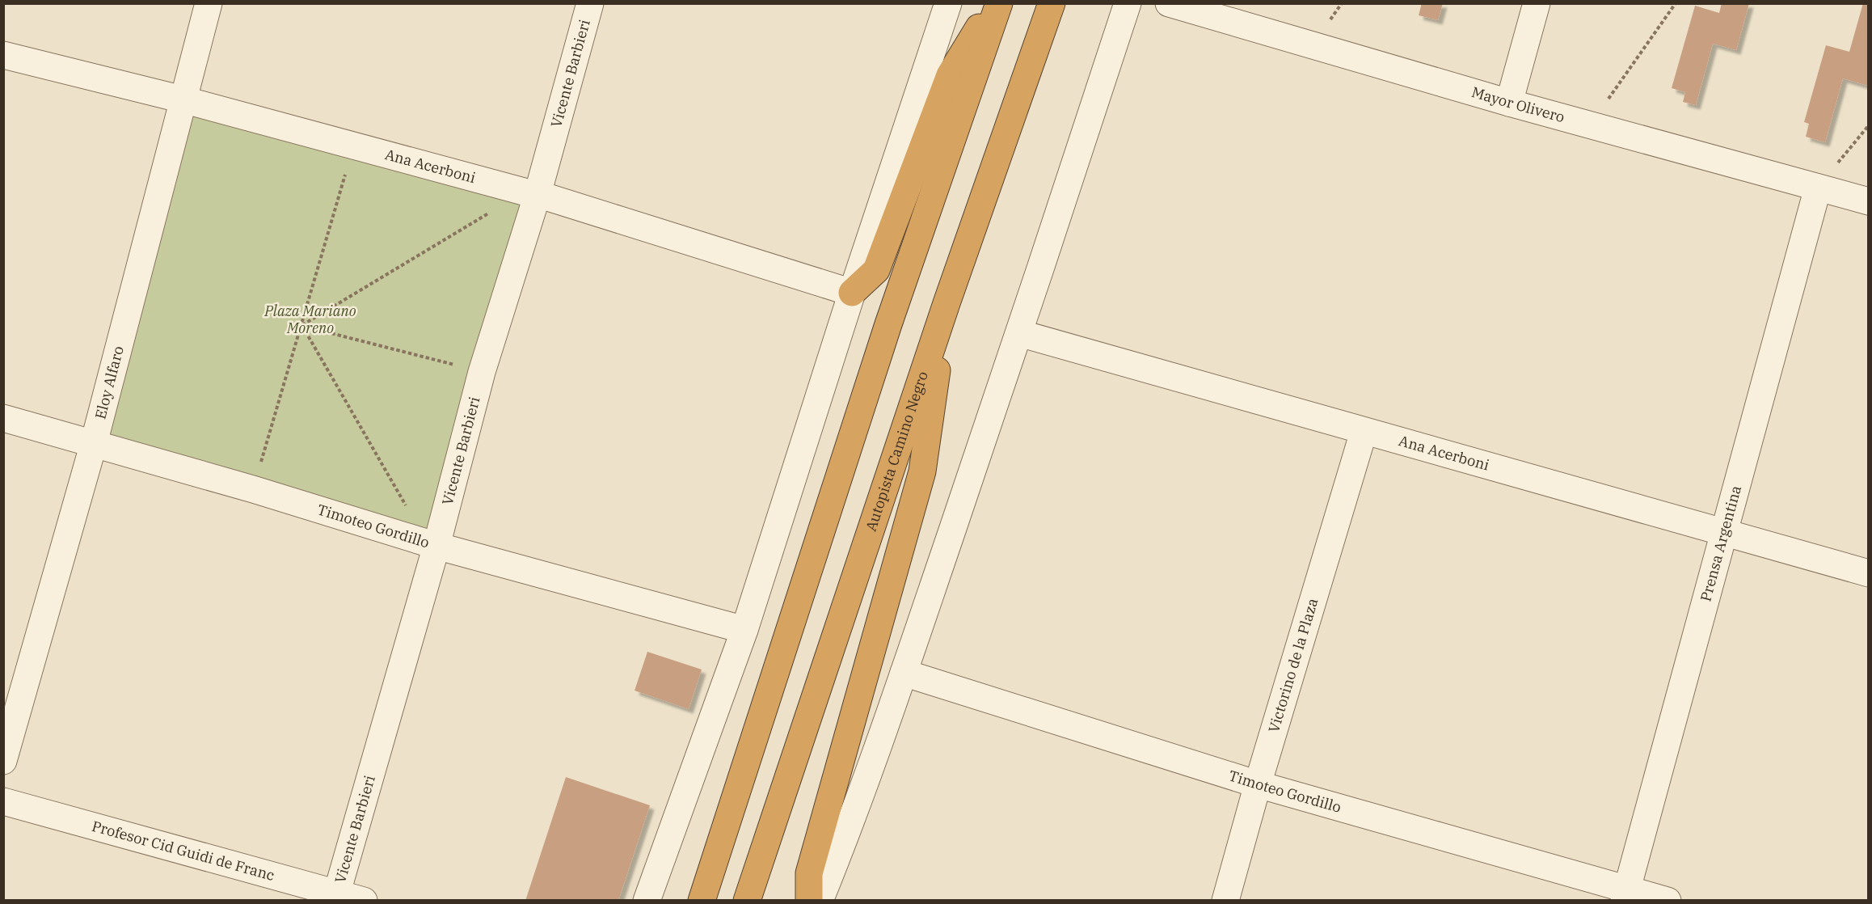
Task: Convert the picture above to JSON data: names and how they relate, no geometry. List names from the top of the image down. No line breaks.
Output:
{"streets":{"highway":["Autopista Camino Negro"],"street":["Vicente Barbieri","Mayor Olivero","Ana Acerboni","Eloy Alfaro","Timoteo Gordillo","Prensa Argentina","Victorino de la Plaza","Profesor Cid Guidi de Franc"]},"crossings":[["Vicente Barbieri","Ana Acerboni"],["Vicente Barbieri","Timoteo Gordillo"],["Vicente Barbieri","Profesor Cid Guidi de Franc"],["Mayor Olivero","Prensa Argentina"],["Ana Acerboni","Eloy Alfaro"],["Ana Acerboni","Prensa Argentina"],["Ana Acerboni","Victorino de la Plaza"],["Eloy Alfaro","Timoteo Gordillo"],["Timoteo Gordillo","Prensa Argentina"],["Timoteo Gordillo","Victorino de la Plaza"]],"parks":["Plaza Mariano Moreno"]}
